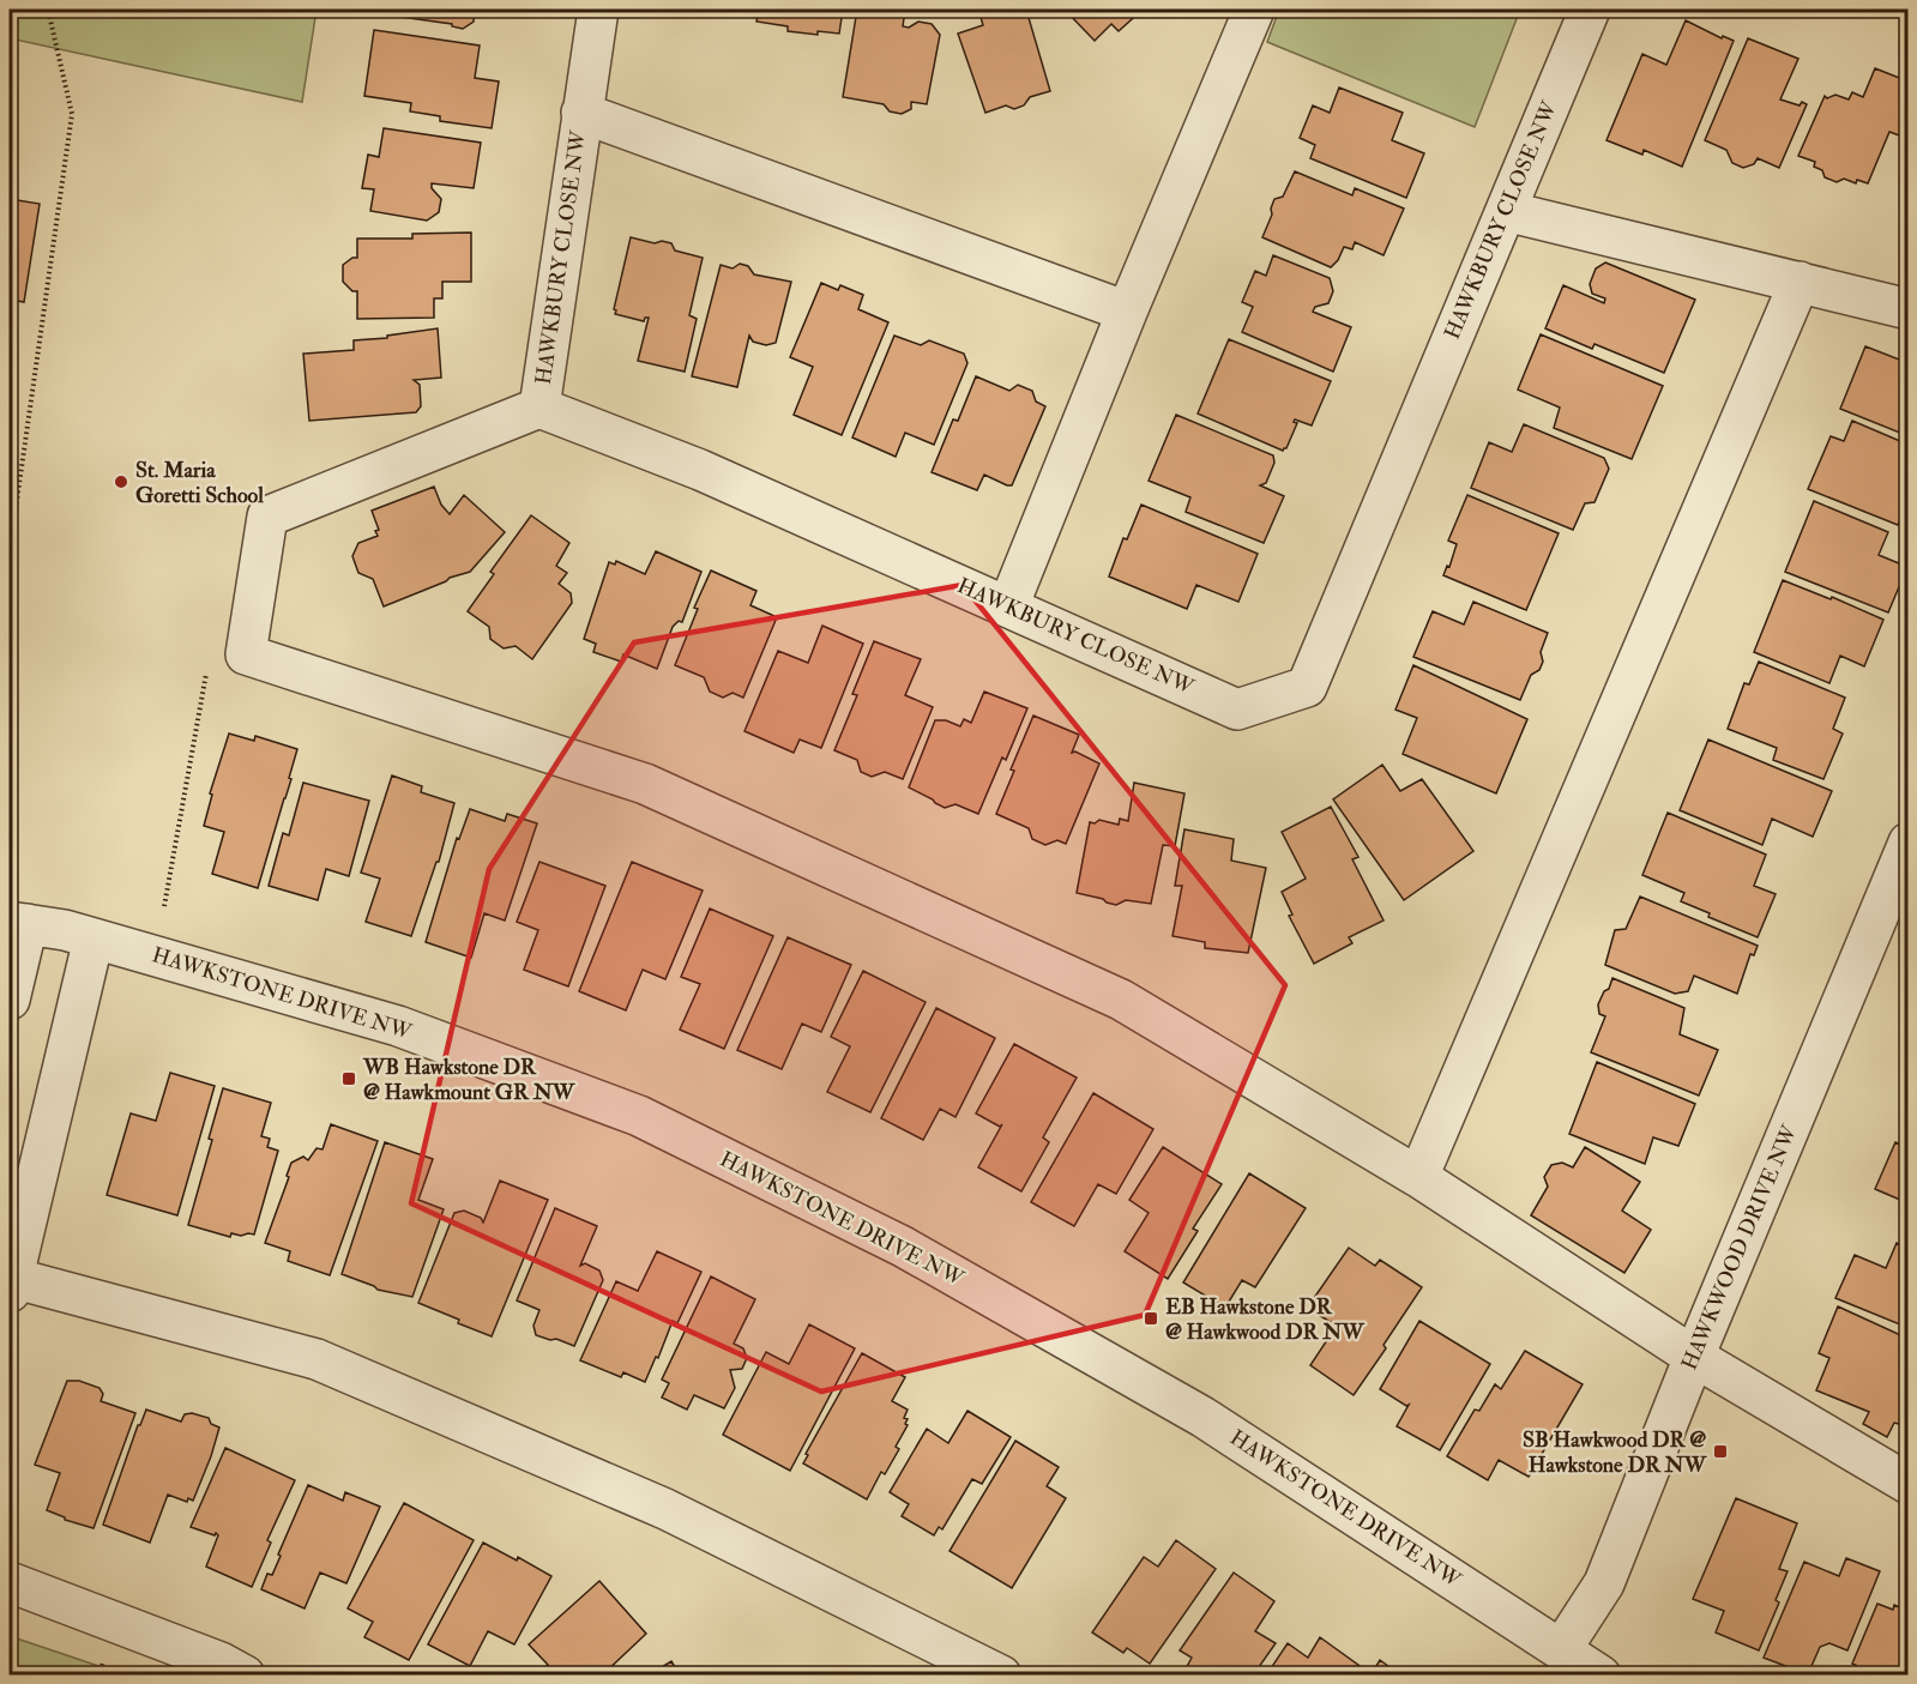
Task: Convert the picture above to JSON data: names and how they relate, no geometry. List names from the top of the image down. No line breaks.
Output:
{"streets":{"street":["HAWKBURY CLOSE NW","HAWKSTONE DRIVE NW","HAWKWOOD DRIVE NW"]},"crossings":[["HAWKSTONE DRIVE NW","HAWKWOOD DRIVE NW"]],"places":{"other":["St. Maria Goretti School"],"transit":["WB Hawkstone DR @ Hawkmount GR NW","EB Hawkstone DR @ Hawkwood DR NW","SB Hawkwood DR @ Hawkstone DR NW"]}}
